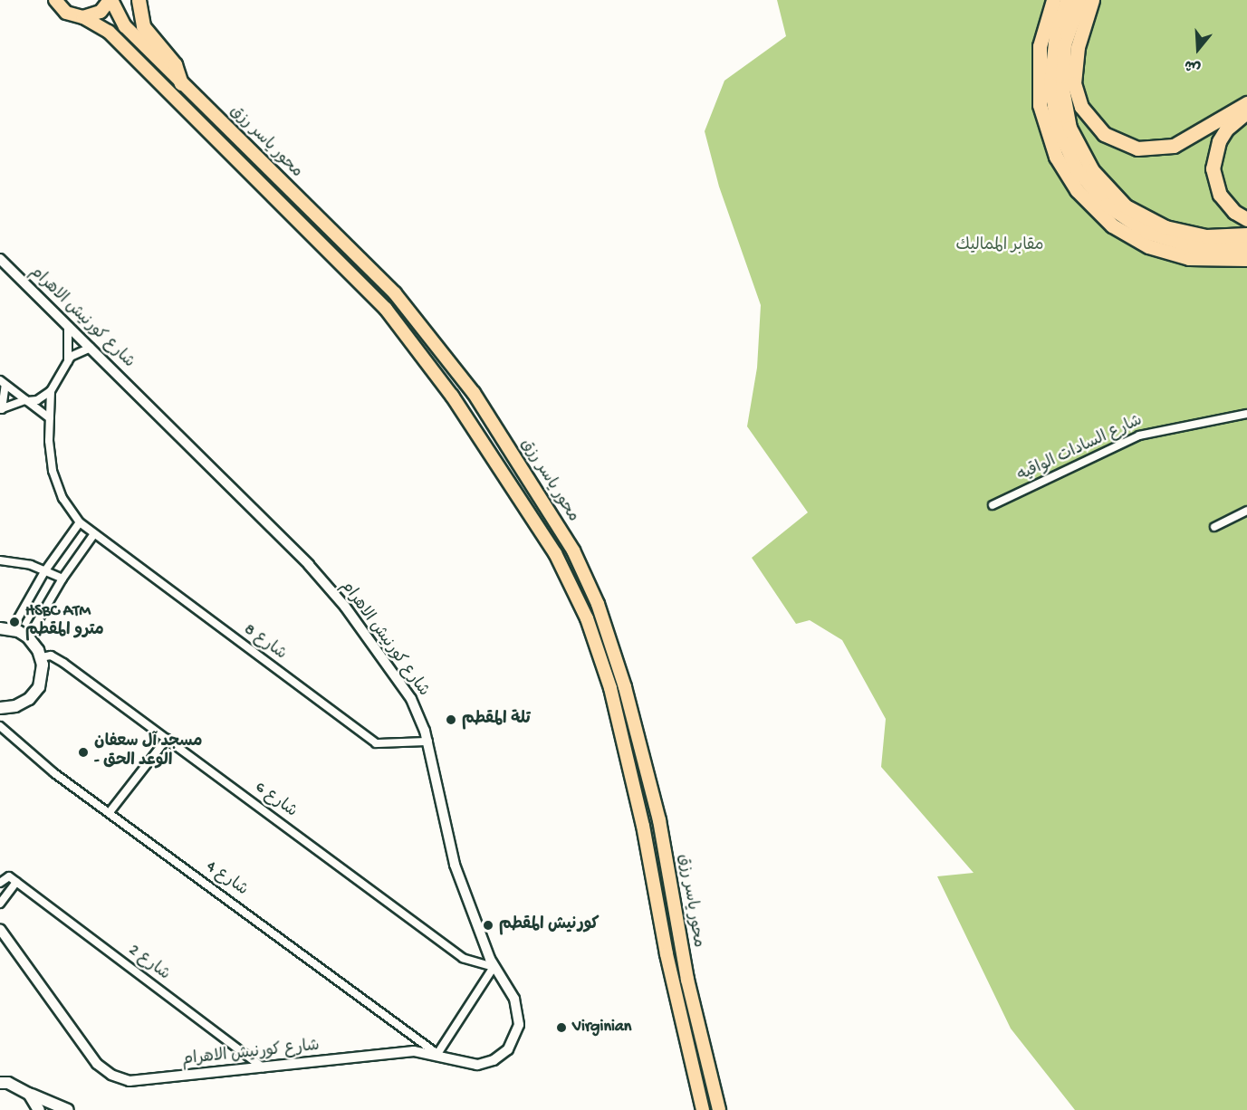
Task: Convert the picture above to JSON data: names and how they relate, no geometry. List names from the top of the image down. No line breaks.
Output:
{"streets":{"main road":["محور ياسر رزق"],"street":["شارع كورنيش الاهرام","شارع السادات الواقيه","شارع 8","شارع 6","شارع 4","شارع 2"]},"crossings":[["شارع كورنيش الاهرام","شارع 8"],["شارع كورنيش الاهرام","شارع 6"],["شارع كورنيش الاهرام","شارع 4"],["شارع كورنيش الاهرام","شارع 2"]],"parks":["مقابر المماليك"],"places":["HSBC ATM مترو المقطم","تلة المقطم","مسجد آل سعفان - الوعد الحق","كورنيش المقطم","Virginian"],"north":"bottom"}
